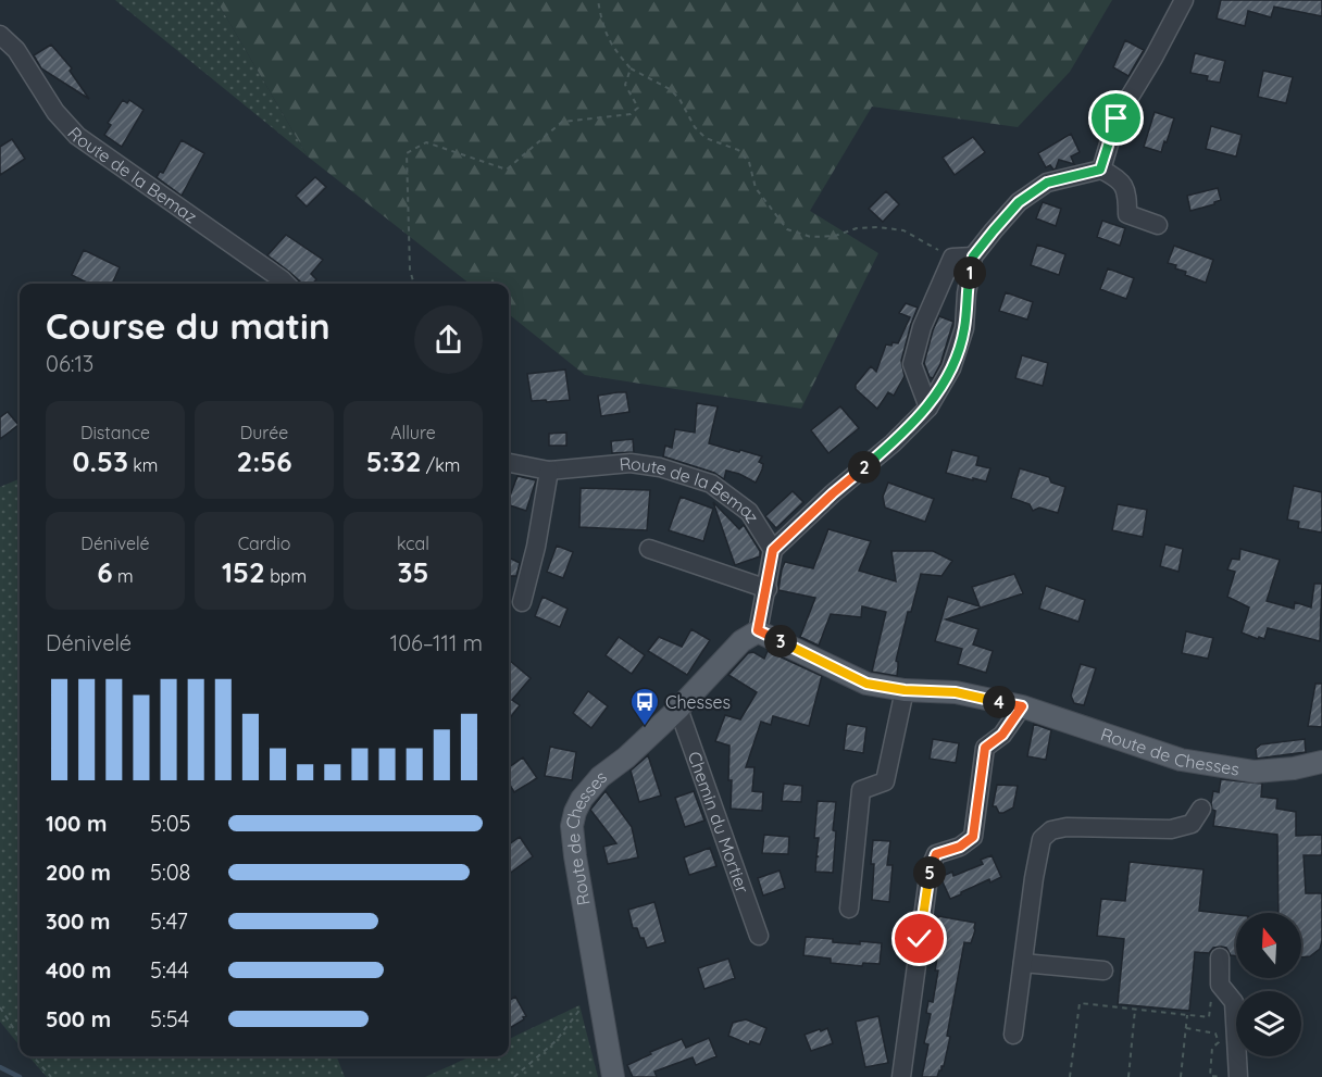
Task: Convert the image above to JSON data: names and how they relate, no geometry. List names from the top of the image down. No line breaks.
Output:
{"streets":{"main road":["Route de Chesses"],"street":["Route de la Bemaz","Chemin du Mortier"]},"crossings":[["Route de la Bemaz","Route de Chesses"],["Route de Chesses","Chemin du Mortier"]],"places":{"bus stop":["Chesses"]},"north":"top","page":{"pins":["1","2","3","4","5"],"heading":["Course du matin","06:13"],"stats":[["Distance","0.53 km"],["Durée","2:56"],["Allure","5:32 /km"],["Dénivelé","6 m"],["Cardio","152 bpm"],["kcal","35"]],"chart":["Dénivelé","106–111 m"],"list":[{"name":"100 m","note":"5:05"},{"name":"200 m","note":"5:08"},{"name":"300 m","note":"5:47"},{"name":"400 m","note":"5:44"},{"name":"500 m","note":"5:54"}]}}
